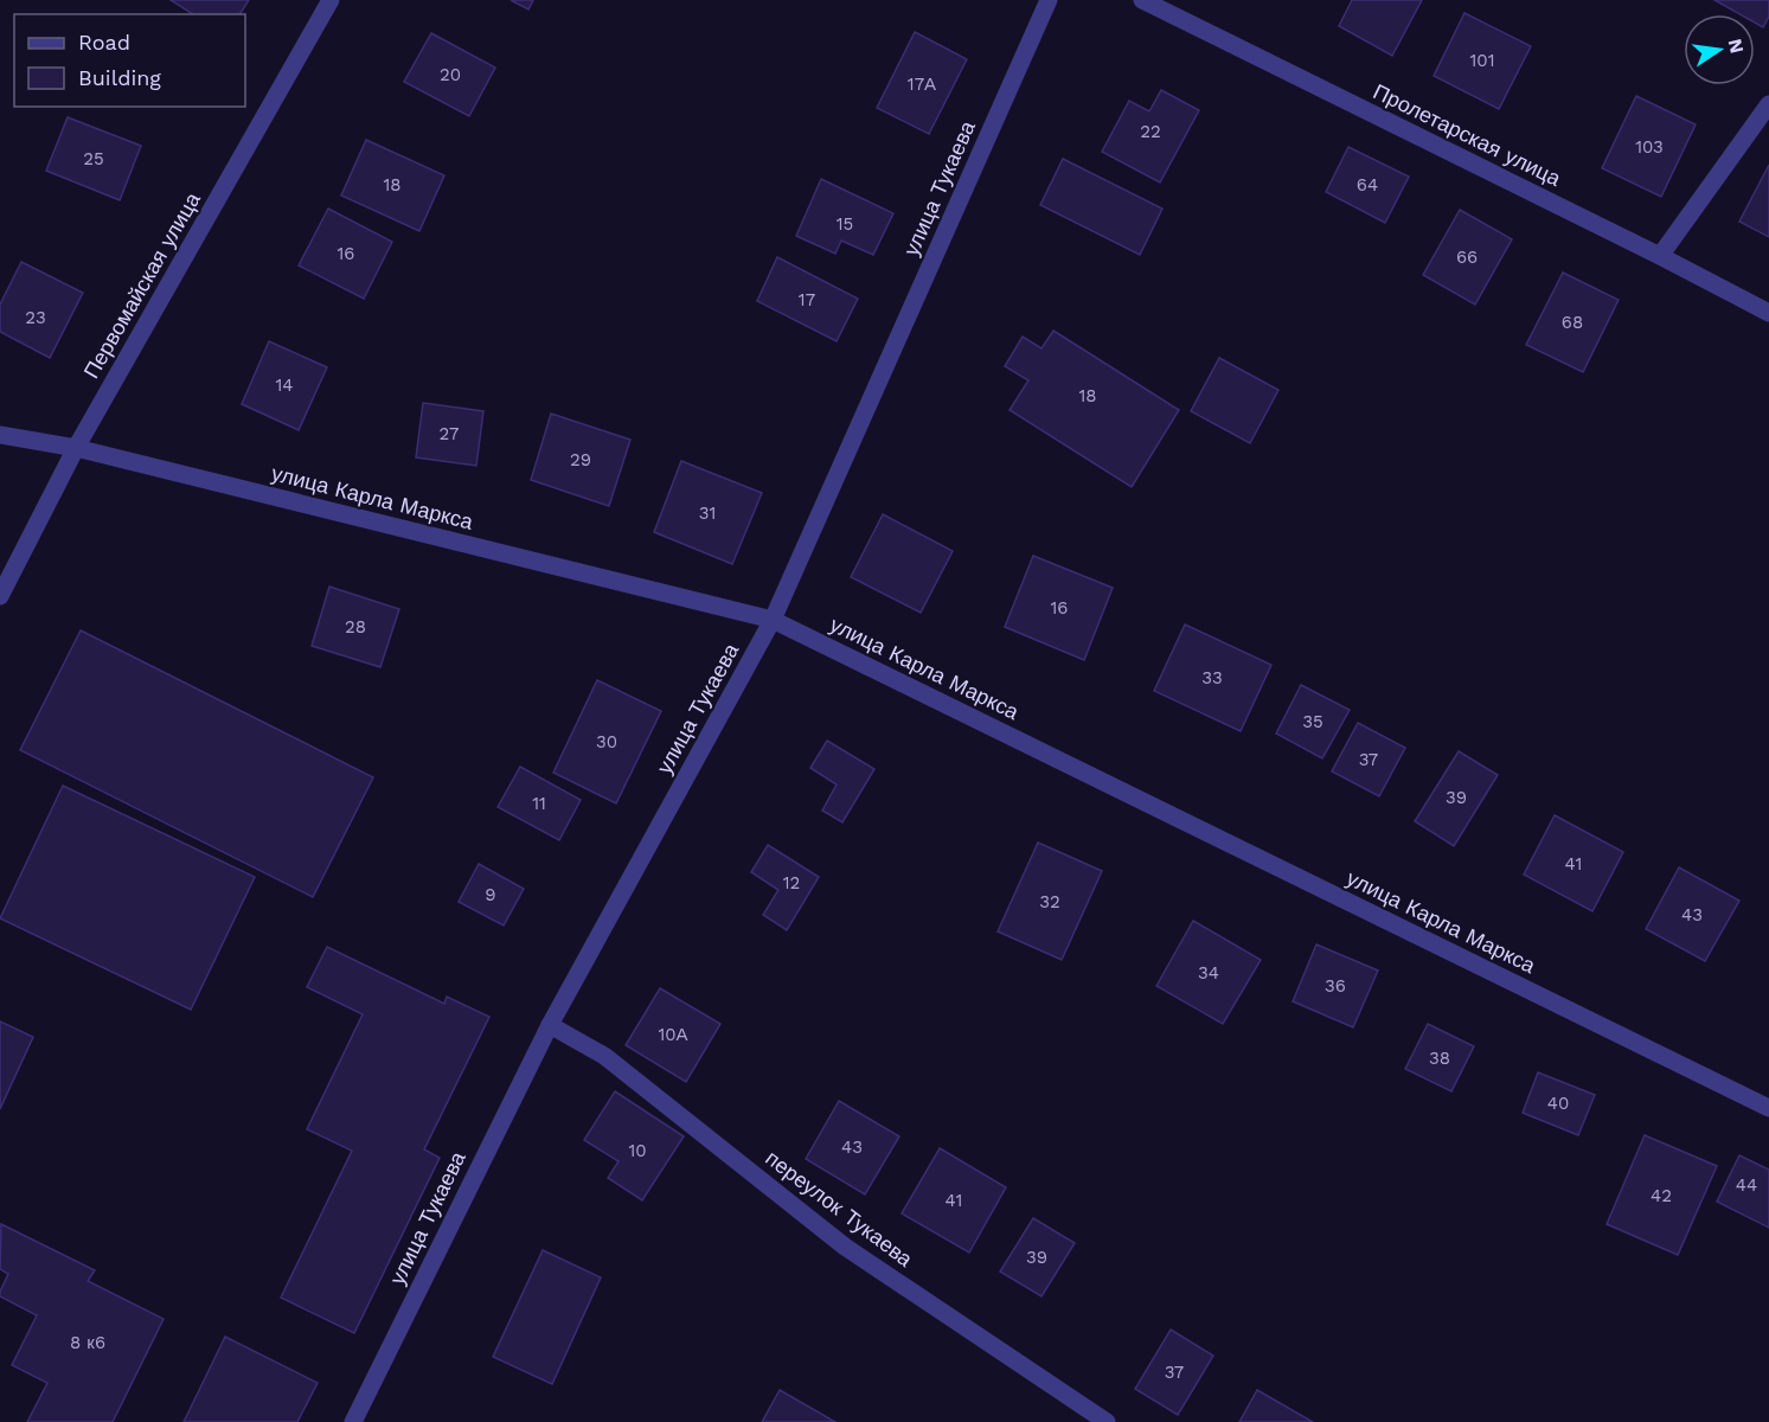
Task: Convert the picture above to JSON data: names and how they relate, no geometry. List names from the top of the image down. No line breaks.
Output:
{"streets":{"street":["Пролетарская улица","улица Тукаева","Первомайская улица","улица Карла Маркса","переулок Тукаева"]},"crossings":[["улица Тукаева","улица Карла Маркса"],["улица Тукаева","переулок Тукаева"],["Первомайская улица","улица Карла Маркса"]],"house_numbers":["101","20","17А","22","103","25","18","64","15","16","66","17","23","68","14","18","27","29","31","16","28","33","35","30","37","39","11","41","12","9","32","43","34","36","10А","38","40","43","10","44","42","41","39","8 к6","37"],"legend":["Road","Building"],"north":"right"}
